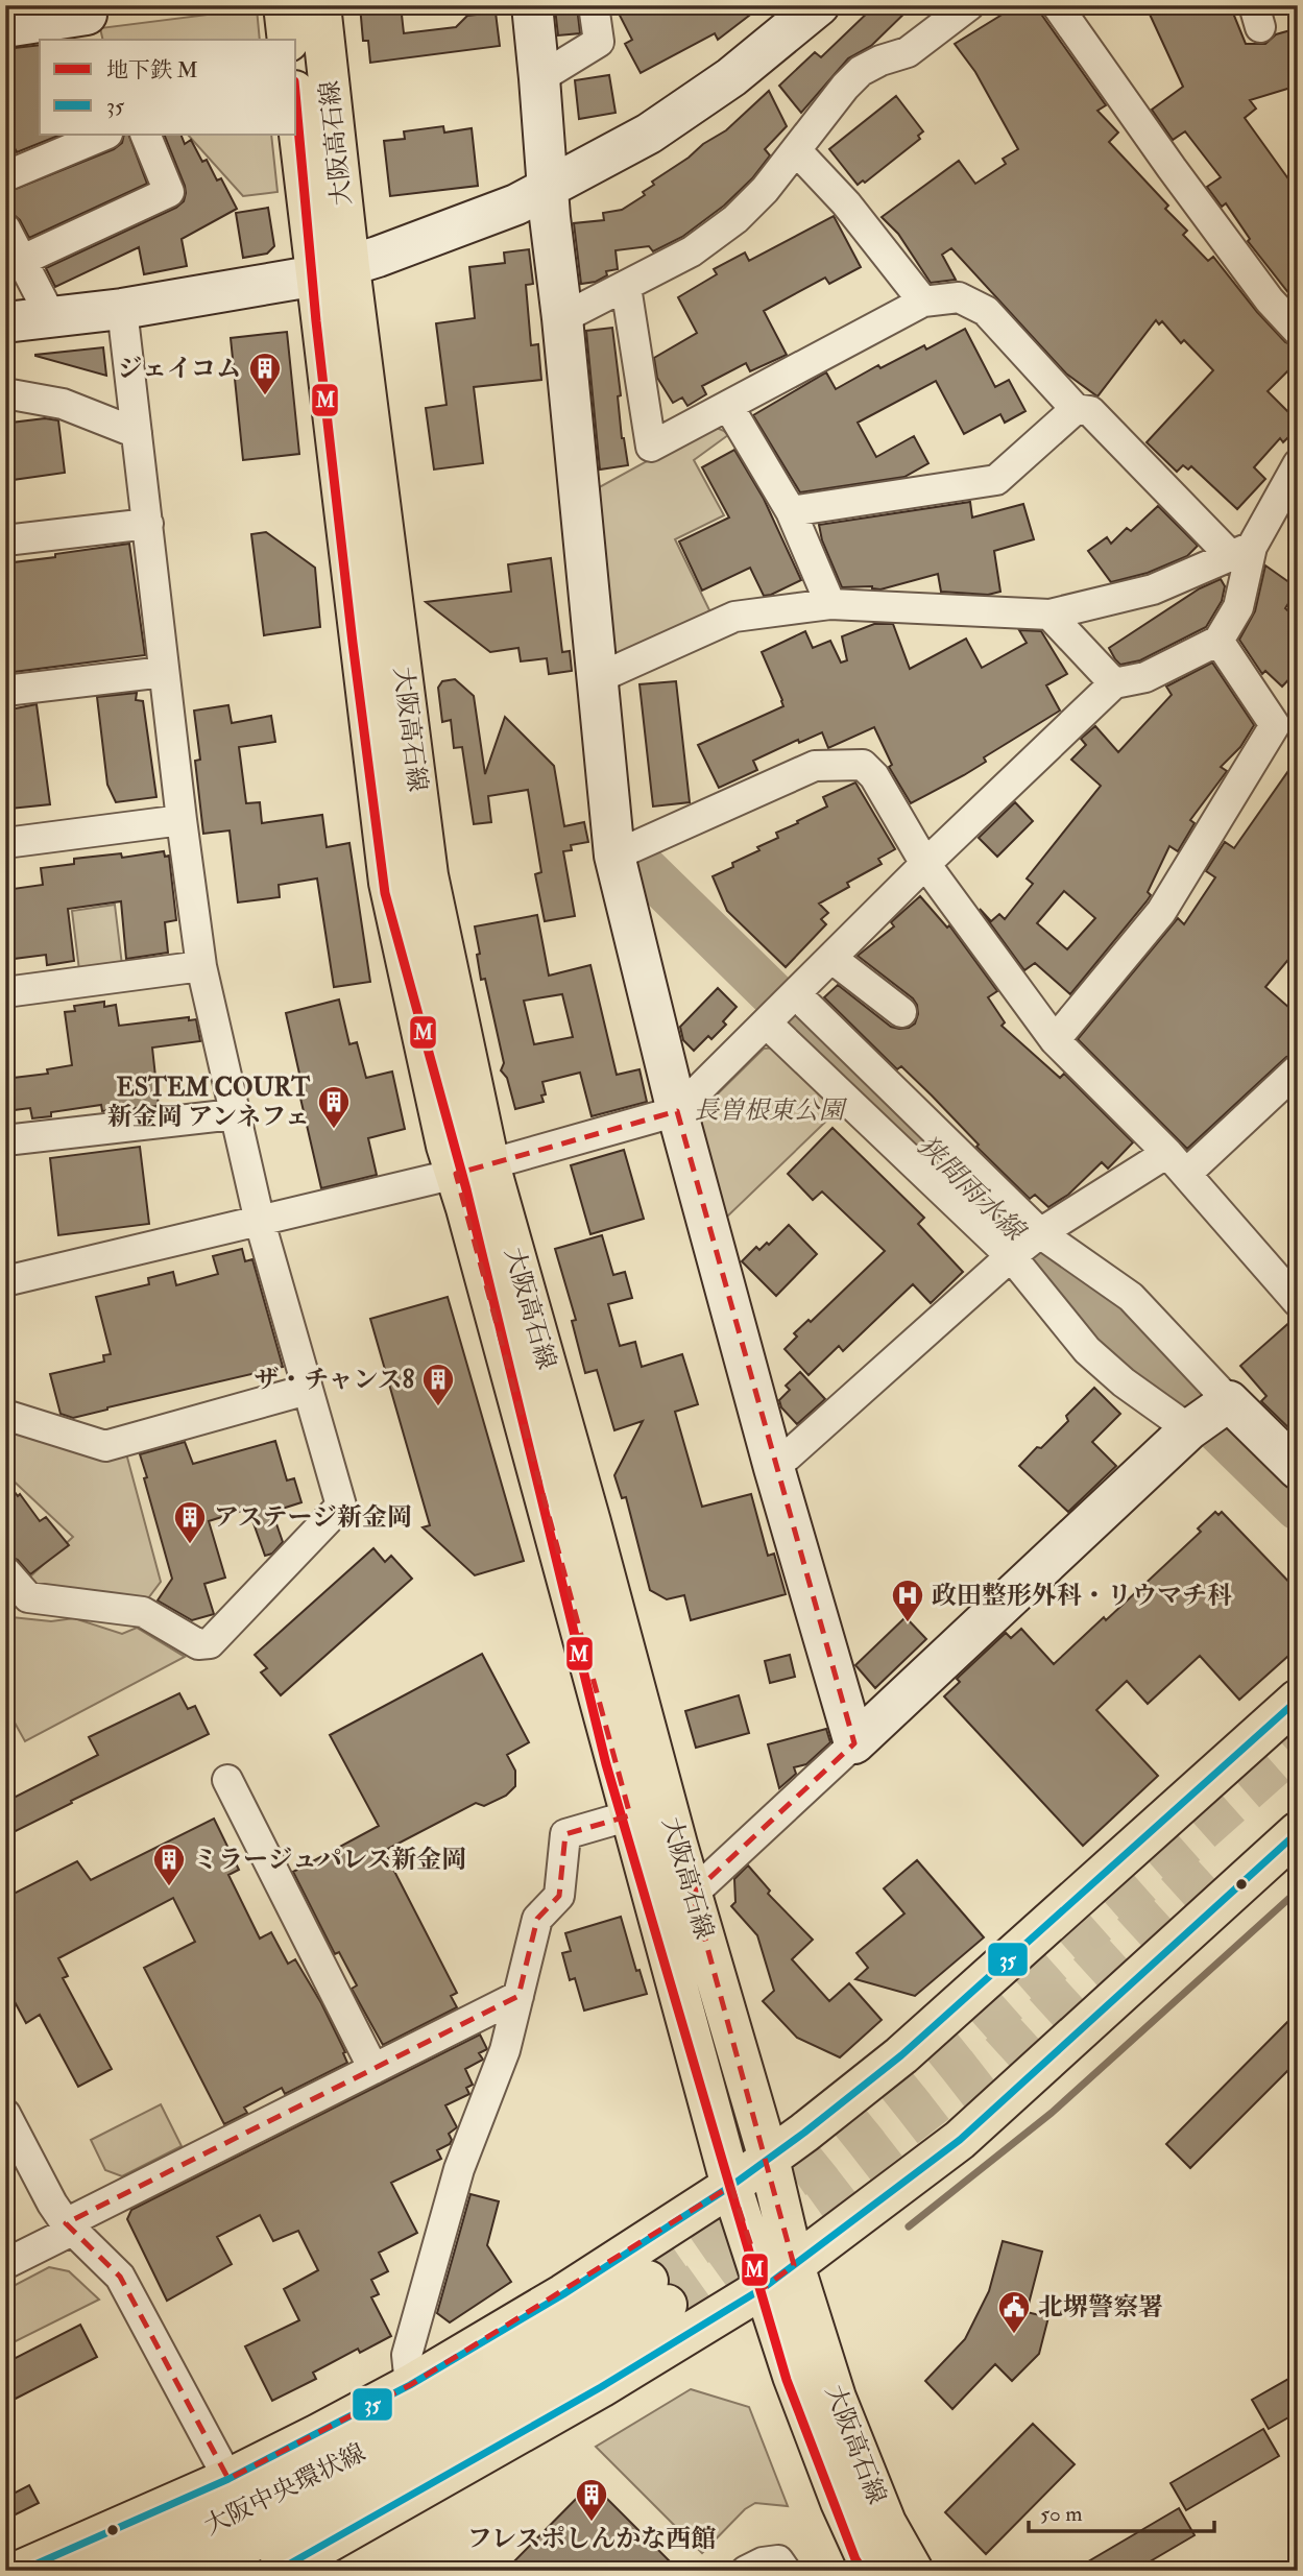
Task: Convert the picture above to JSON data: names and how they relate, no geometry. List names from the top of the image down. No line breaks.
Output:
{"streets":{"main road":["大阪高石線","大阪中央環状線"]},"water":["狭間雨水線"],"parks":["長曽根東公園"],"places":{"building":["ジェイコム","ESTEM COURT 新金岡 アンネフェ","ザ・チャンス8","アステージ新金岡","ミラージュパレス新金岡","フレスポしんかな西館"],"hospital":["政田整形外科・リウマチ科"],"public building":["北堺警察署"]},"lines":["metro line M","transit line 35"],"legend":["地下鉄 M","35"],"scale_bar":"50 m"}
